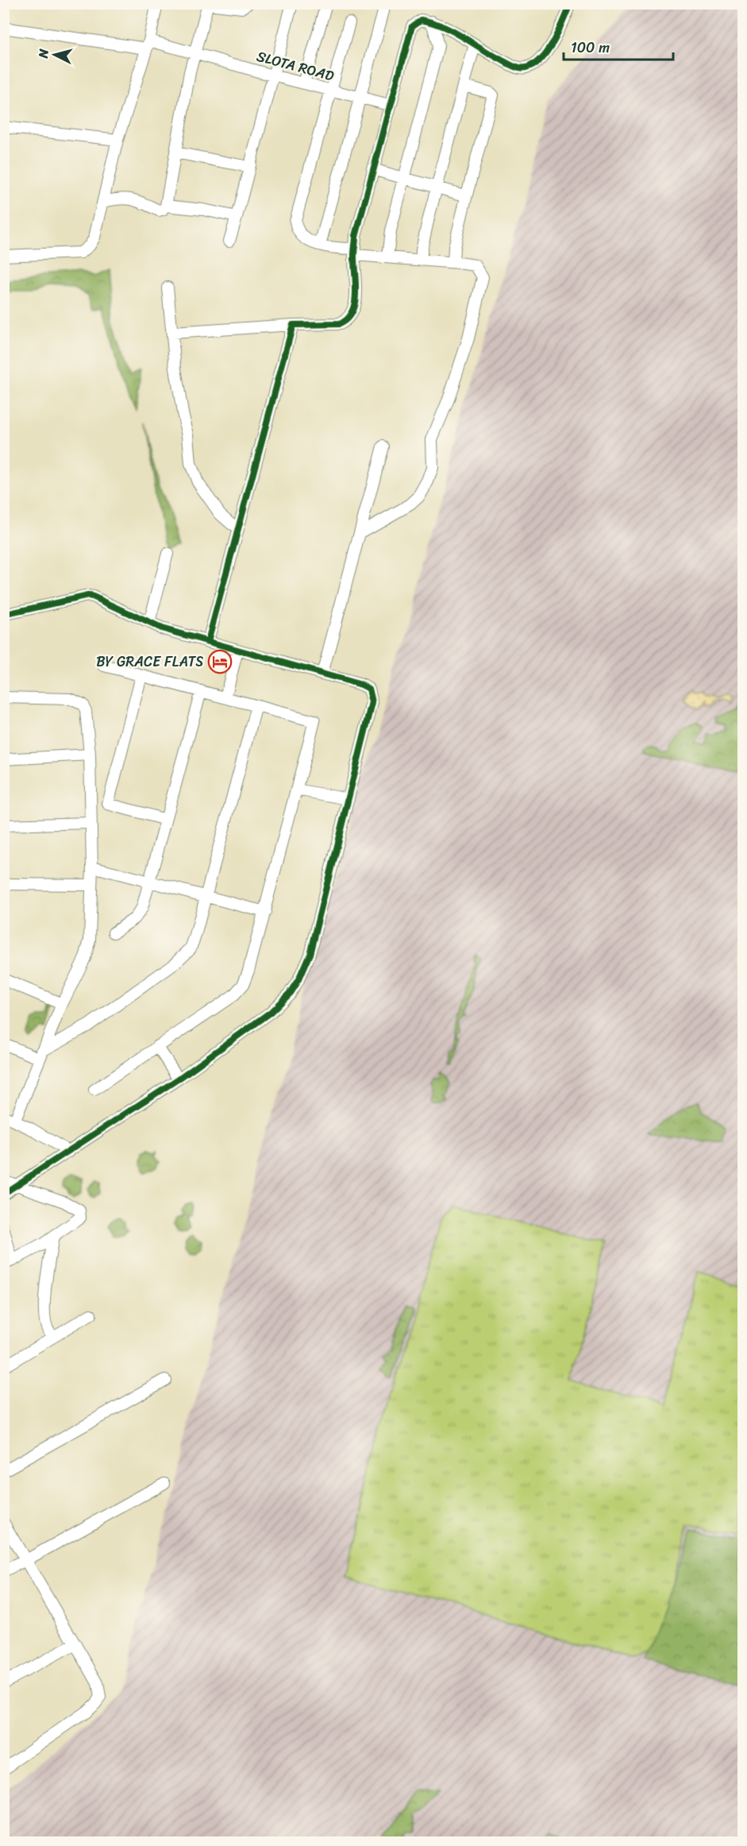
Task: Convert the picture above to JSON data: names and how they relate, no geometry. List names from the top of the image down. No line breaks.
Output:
{"streets":{"street":["SLOTA ROAD"]},"places":{"hotel":["BY GRACE FLATS"]},"scale_bar":"100 m","north":"left"}
